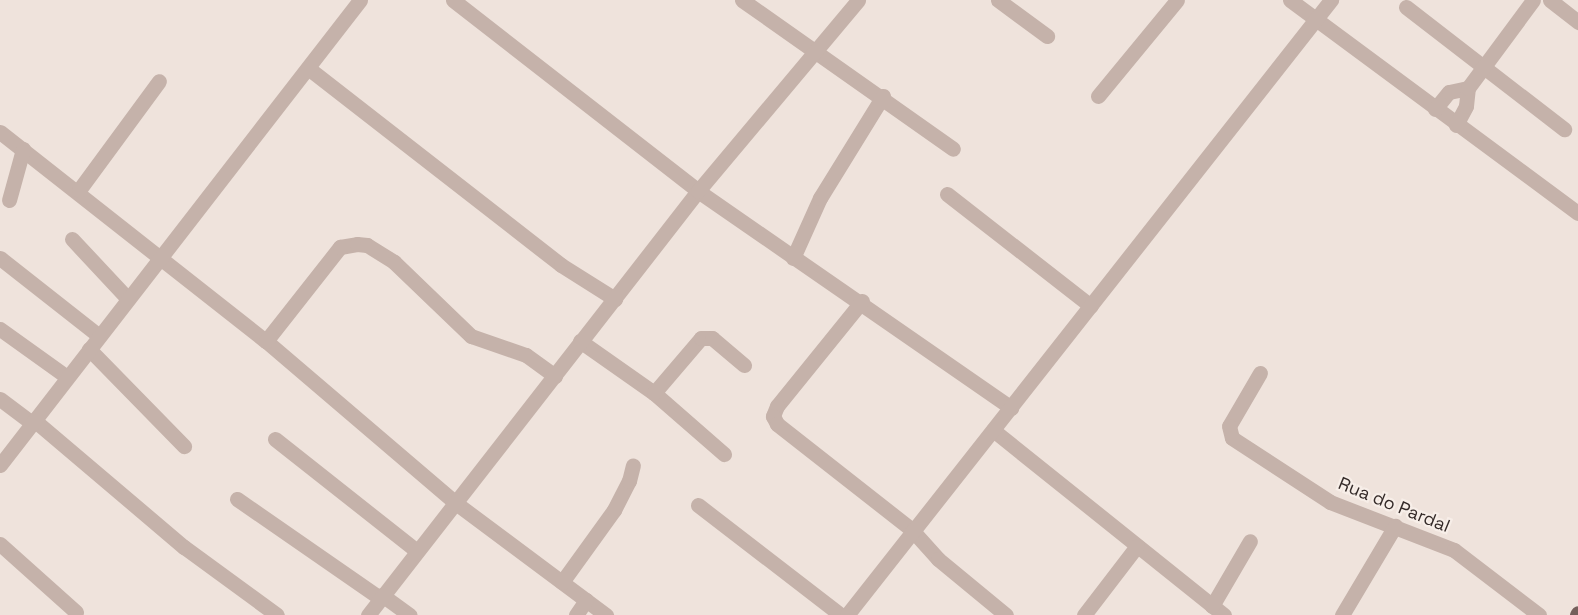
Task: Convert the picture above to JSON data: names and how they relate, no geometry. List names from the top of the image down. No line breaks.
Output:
{"streets":{"street":["Rua do Pardal"]}}
